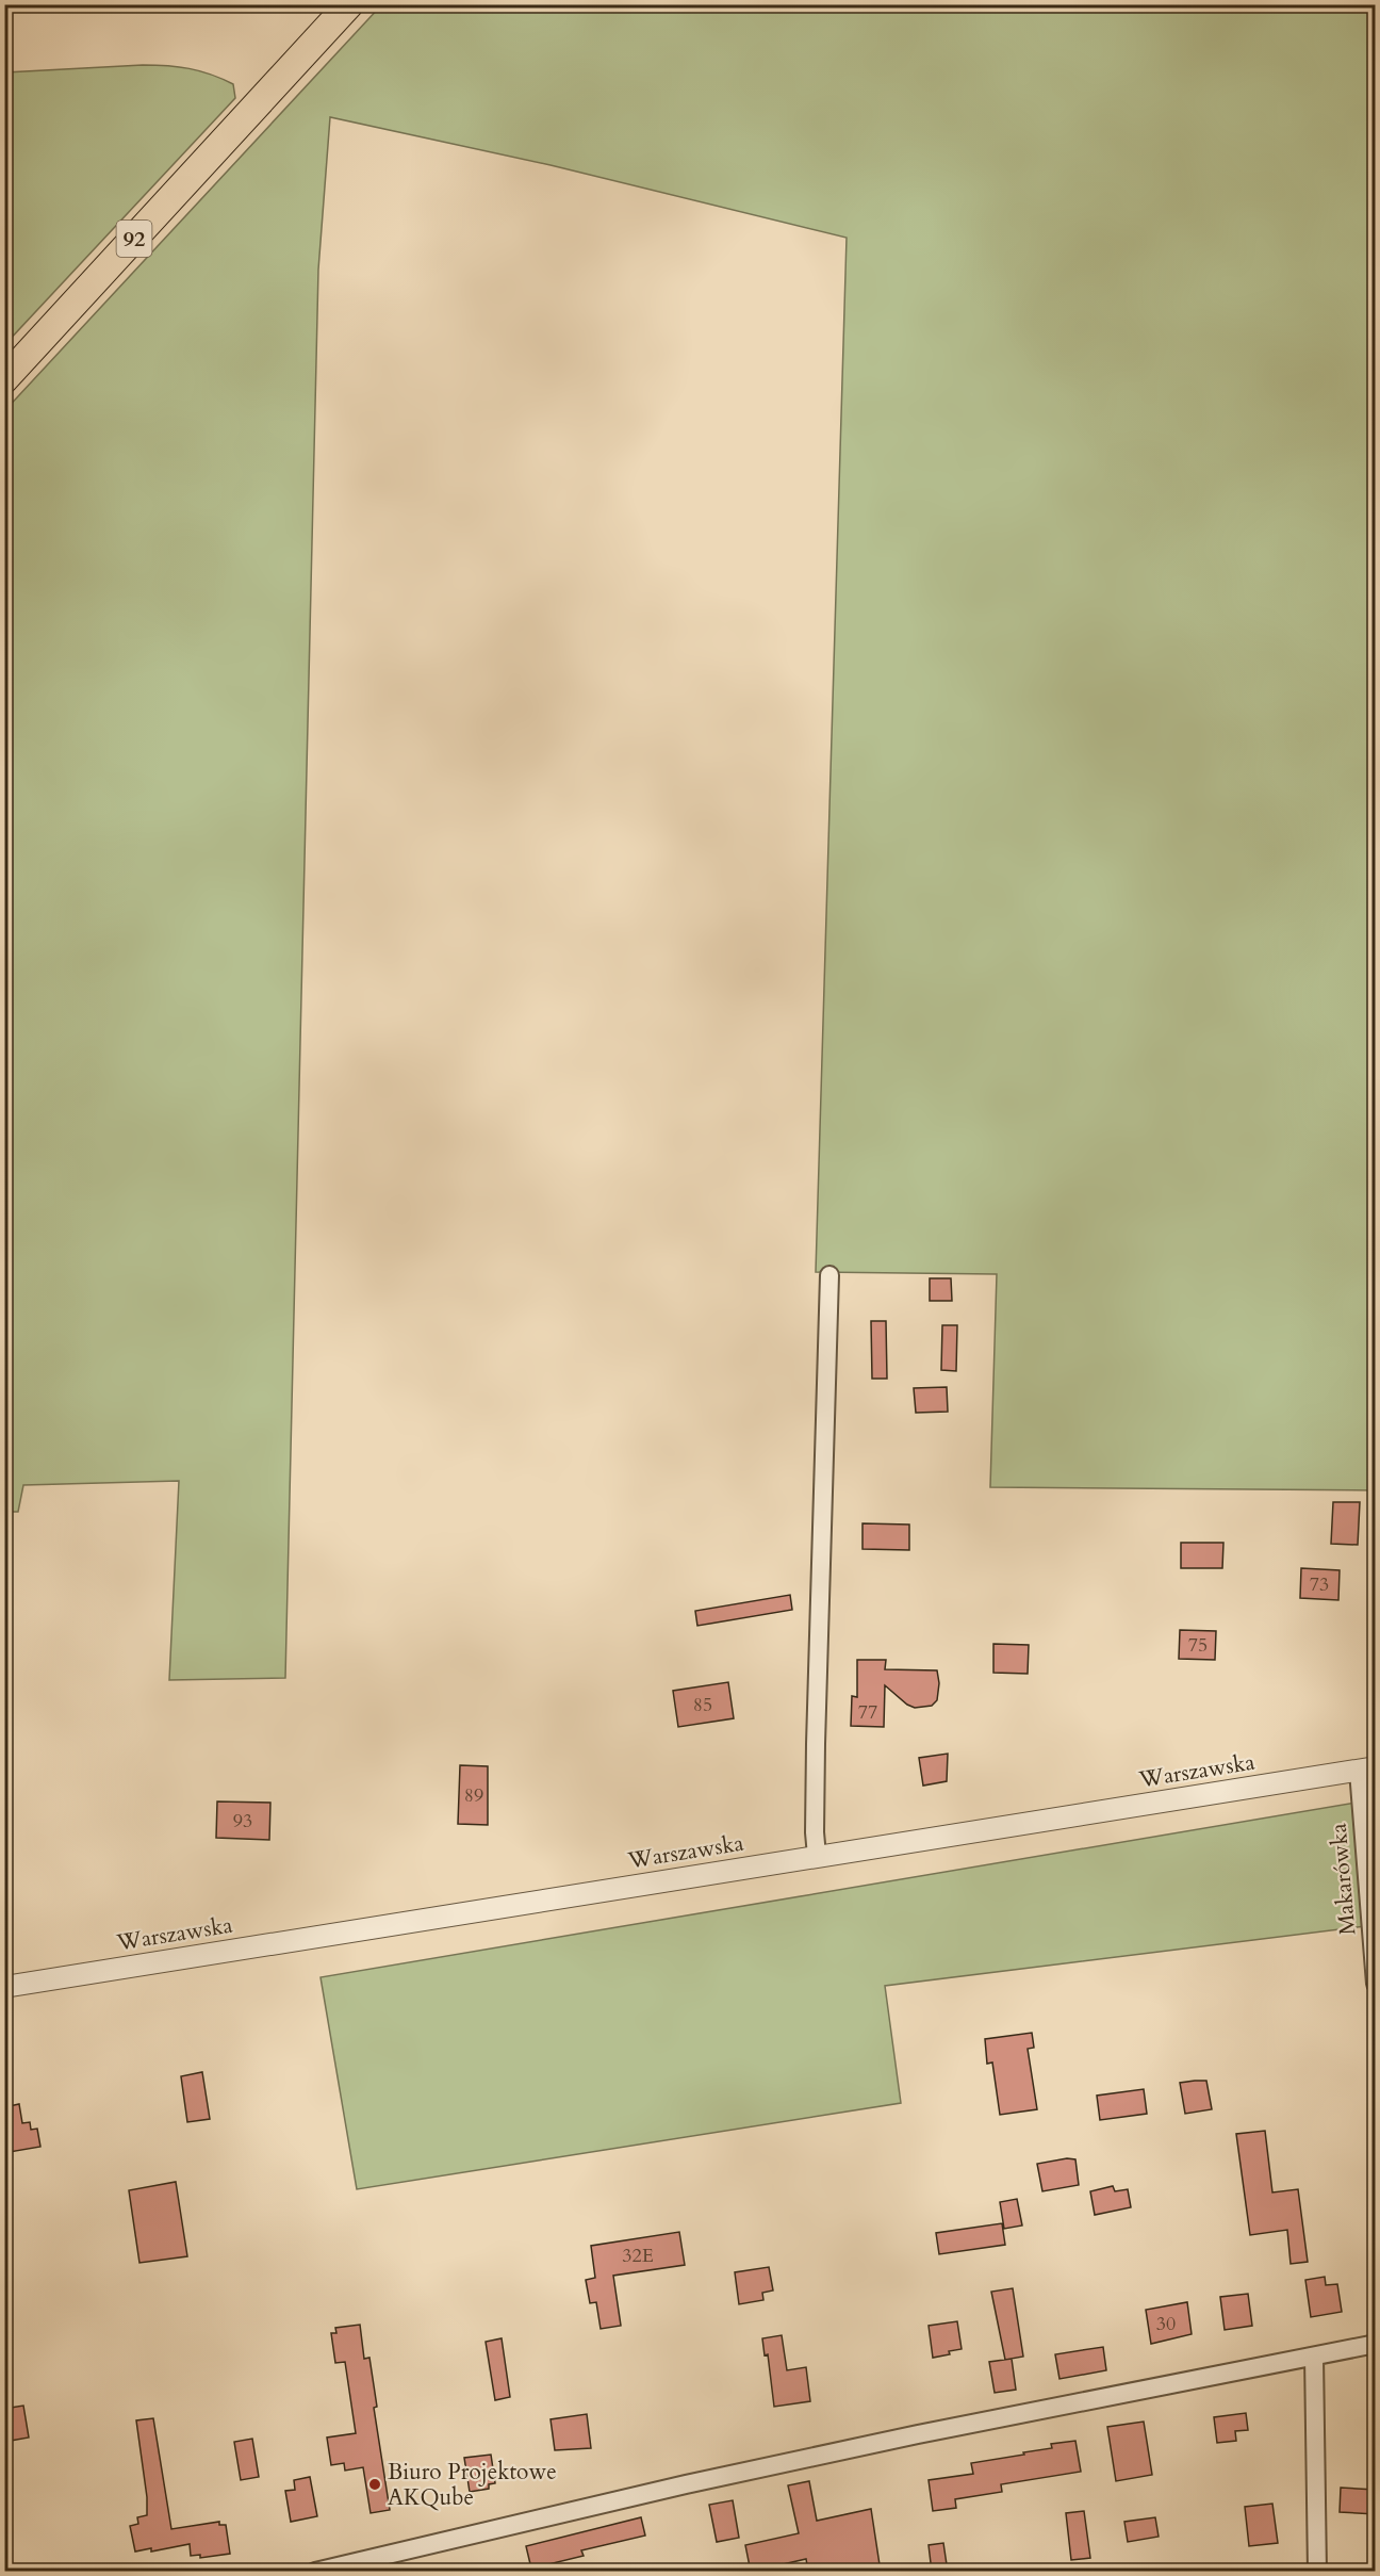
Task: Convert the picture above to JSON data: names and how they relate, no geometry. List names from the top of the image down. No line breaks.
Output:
{"streets":{"main road":["92"],"street":["Warszawska","Makarówka"]},"crossings":[["Warszawska","Makarówka"]],"places":["Biuro Projektowe AKQube"],"house_numbers":["73","75","85","77","89","93","32E","30"]}
